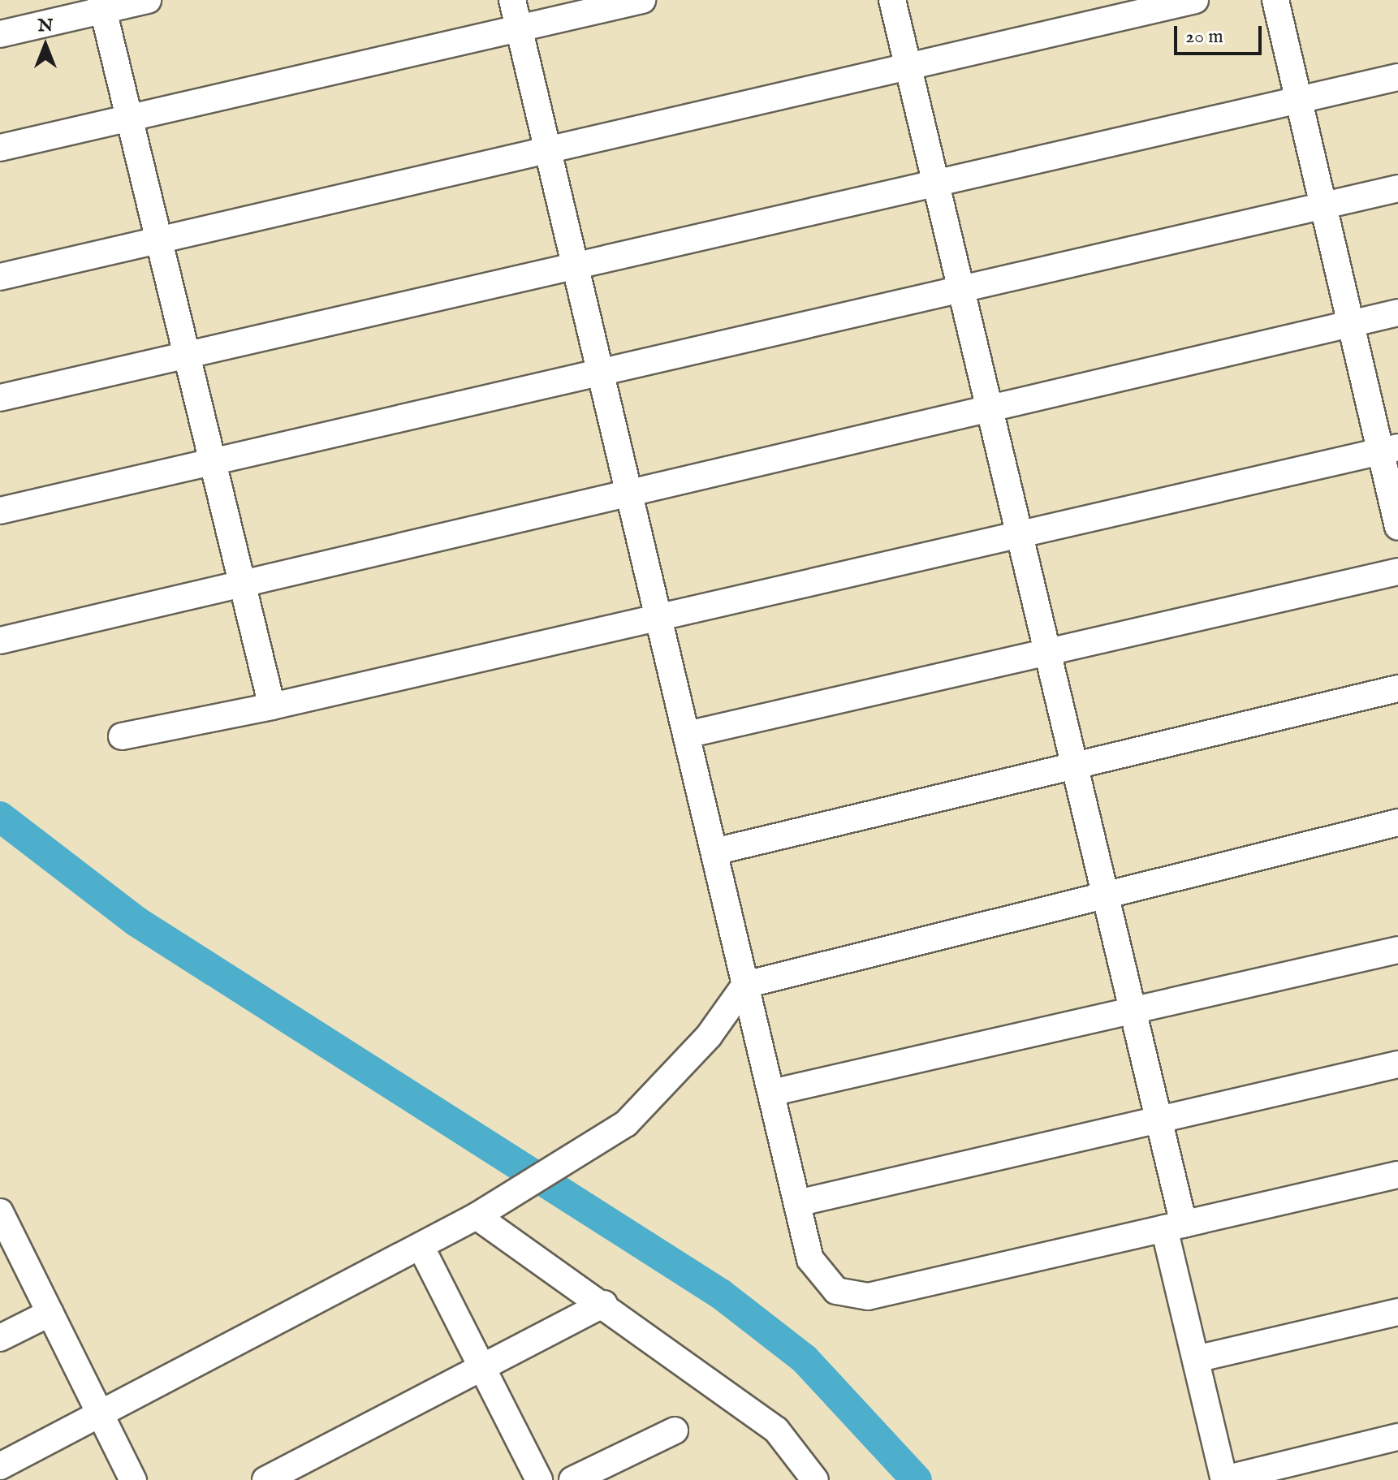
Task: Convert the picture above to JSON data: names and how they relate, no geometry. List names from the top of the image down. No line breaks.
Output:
{"scale_bar":"20 m","north":"top"}
